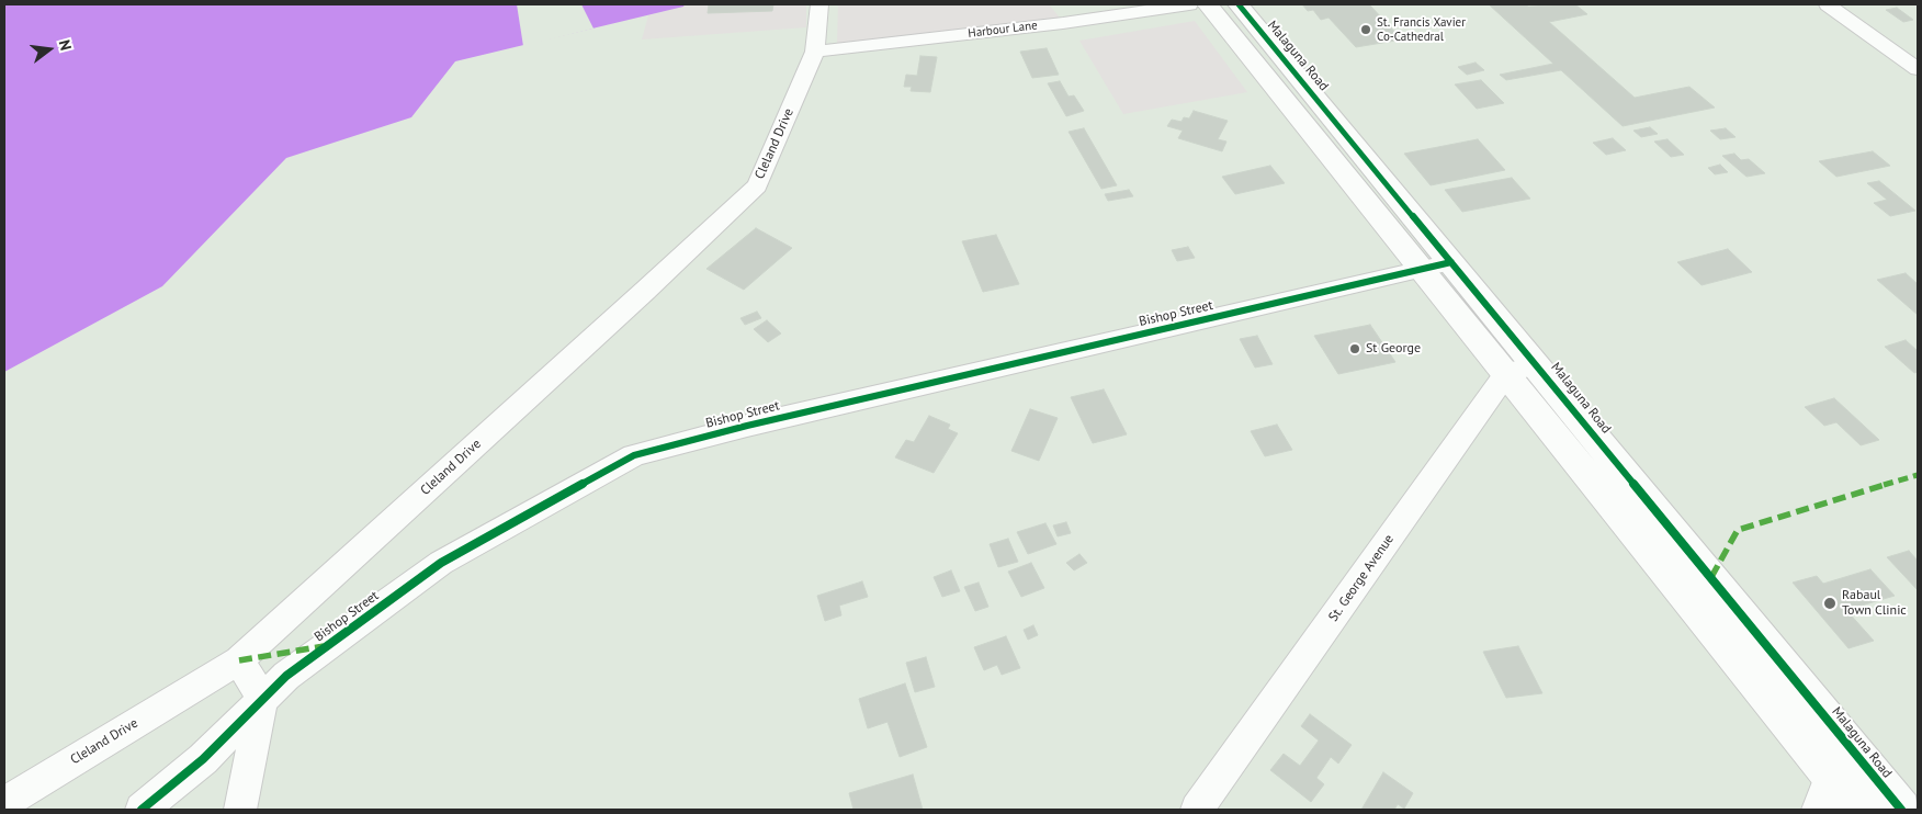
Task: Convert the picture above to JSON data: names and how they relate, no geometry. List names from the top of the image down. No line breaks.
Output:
{"streets":{"street":["Harbour Lane","Malaguna Road","Cleland Drive","Bishop Street","St. George Avenue"]},"crossings":[["Harbour Lane","Cleland Drive"],["Malaguna Road","Bishop Street"]],"places":["St. Francis Xavier Co-Cathedral","St George","Rabaul Town Clinic"],"north":"right"}
